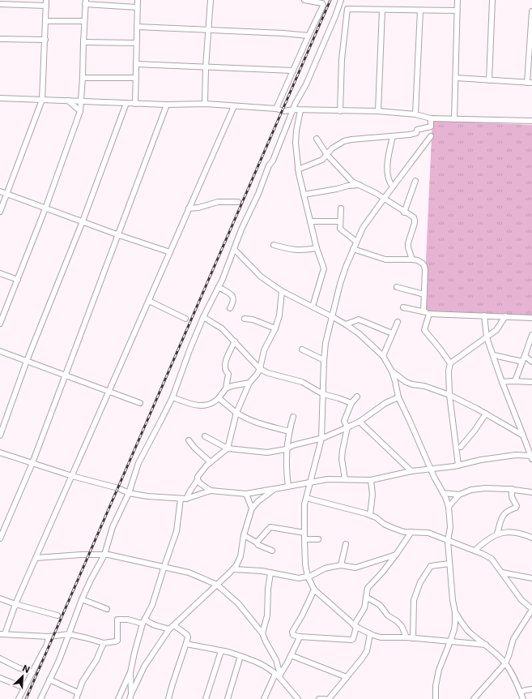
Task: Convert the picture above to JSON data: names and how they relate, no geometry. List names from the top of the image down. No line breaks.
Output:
{"north":"top right"}
